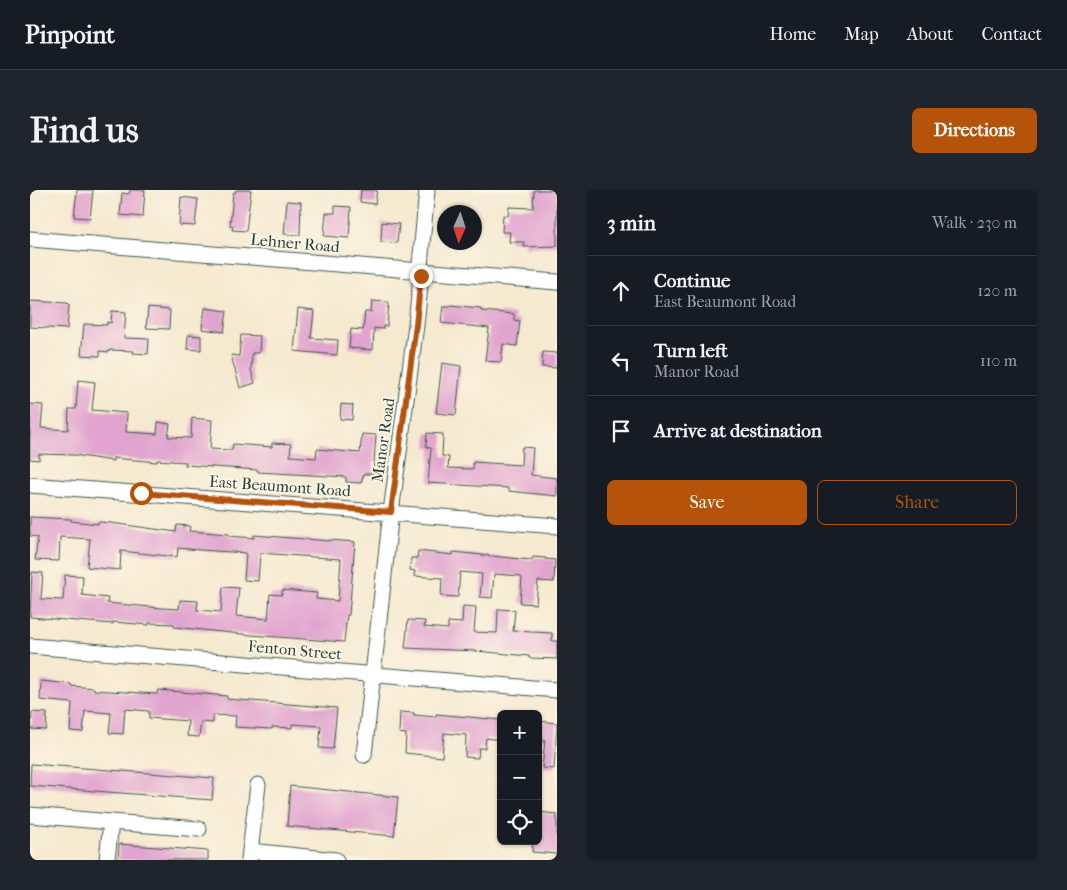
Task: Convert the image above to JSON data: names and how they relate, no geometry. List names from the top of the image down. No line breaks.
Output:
{"streets":{"street":["Lehner Road","Manor Road","East Beaumont Road","Fenton Street"]},"crossings":[["Lehner Road","Manor Road"],["Manor Road","East Beaumont Road"],["Manor Road","Fenton Street"]],"north":"bottom","page":{"header":"Pinpoint","nav":["Home","Map","About","Contact"],"buttons":["Directions",["Save","Share"]],"title":"Find us","heading":["3 min","Walk · 230 m"],"list":[["Continue","East Beaumont Road","120 m"],["Turn left","Manor Road","110 m"],"Arrive at destination"],"map_buttons":["+","−"]}}
